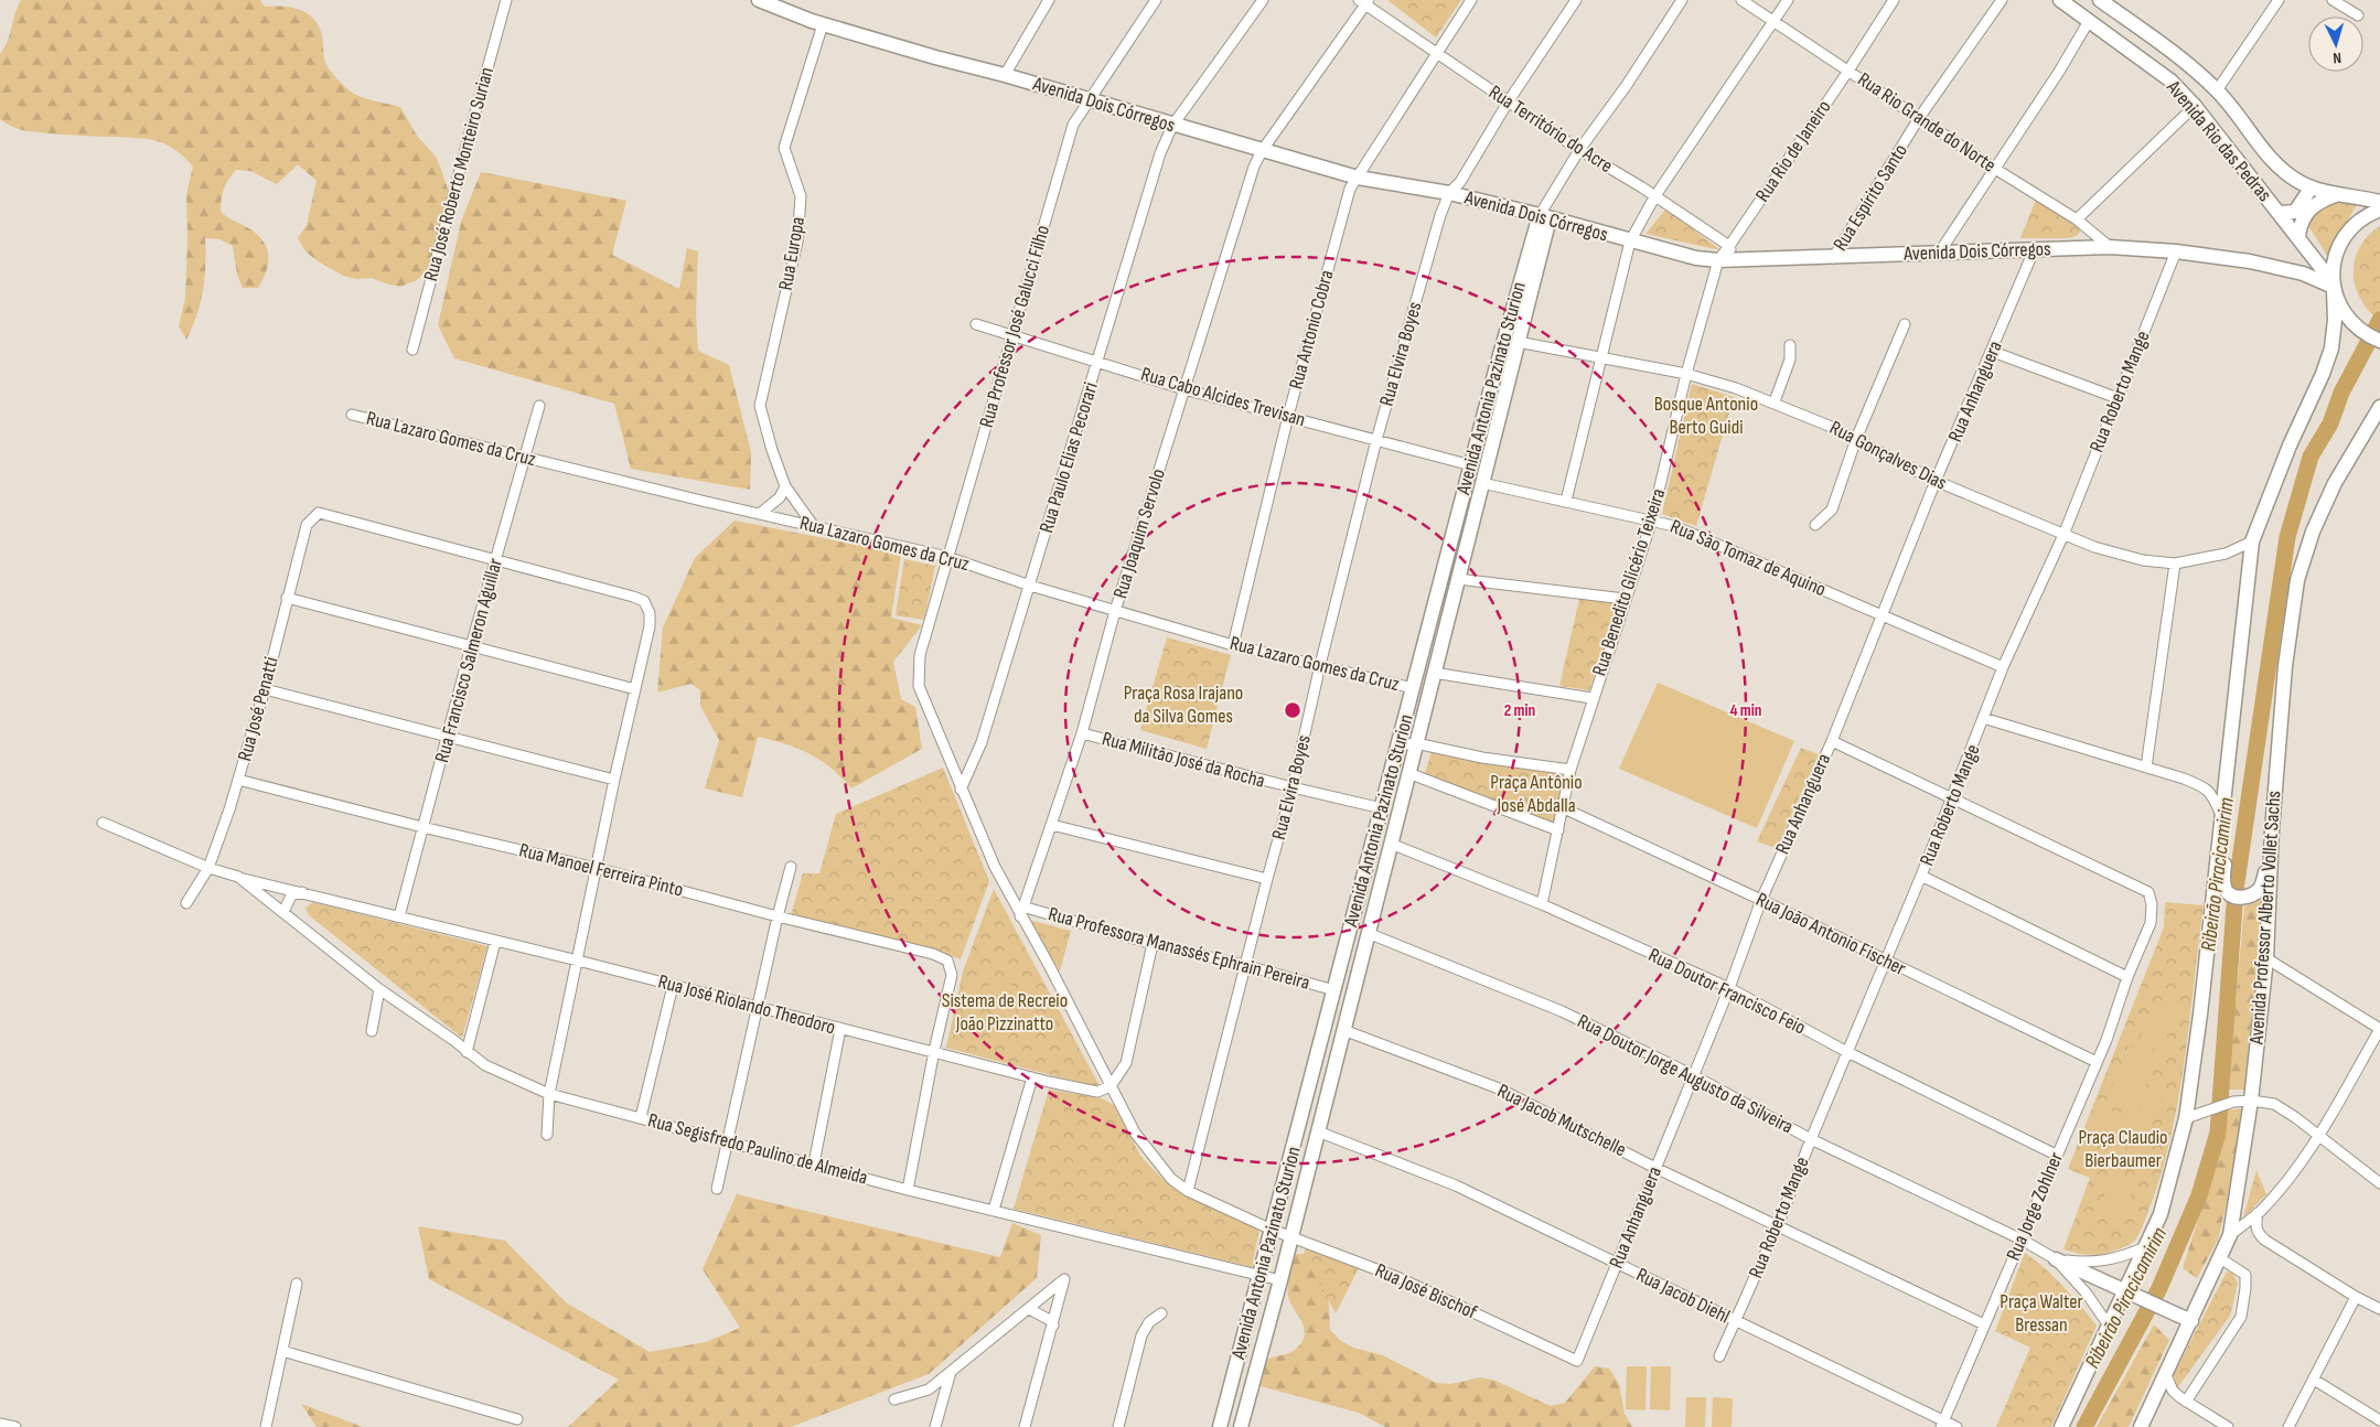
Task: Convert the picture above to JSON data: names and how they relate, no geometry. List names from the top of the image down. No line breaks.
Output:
{"streets":{"main road":["Avenida Dois Córregos","Avenida Rio das Pedras","Avenida Antonia Pazinato Sturion","Avenida Professor Alberto Vollet Sachs"],"street":["Rua Rio Grande do Norte","Rua Território do Acre","Rua Rio de Janeiro","Rua José Roberto Monteiro Surian","Rua Espírito Santo","Rua Europa","Rua Professor José Galucci Filho","Rua Antonio Cobra","Rua Elvira Boyes","Rua Anhanguera","Rua Roberto Mange","Rua Cabo Alcides Trevisan","Rua Lazaro Gomes da Cruz","Rua Gonçalves Dias","Rua Paulo Elias Pecorari","Rua Joaquim Servolo","Rua São Tomaz de Aquino","Rua Benedito Glicério Teixeira","Rua Francisco Salmeron Aguillar","Rua José Penatti","Rua Militão José da Rocha","Rua Manoel Ferreira Pinto","Rua João Antonio Fischer","Rua Professora Manassés Ephrain Pereira","Rua Doutor Francisco Feio","Rua José Riolando Theodoro","Rua Doutor Jorge Augusto da Silveira","Rua Jacob Mutschelle","Rua Segisfredo Paulino de Almeida","Rua Jorge Zohlner","Rua José Bischof","Rua Jacob Diehl"]},"crossings":[["Avenida Dois Córregos","Rua Rio Grande do Norte"],["Avenida Dois Córregos","Avenida Rio das Pedras"],["Avenida Dois Córregos","Rua Espírito Santo"],["Avenida Dois Córregos","Rua Europa"],["Avenida Dois Córregos","Rua Professor José Galucci Filho"],["Avenida Dois Córregos","Rua Antonio Cobra"],["Avenida Dois Córregos","Rua Elvira Boyes"],["Avenida Dois Córregos","Avenida Antonia Pazinato Sturion"],["Avenida Dois Córregos","Rua Anhanguera"],["Avenida Dois Córregos","Rua Roberto Mange"],["Avenida Dois Córregos","Rua Paulo Elias Pecorari"],["Avenida Dois Córregos","Rua Joaquim Servolo"],["Avenida Dois Córregos","Rua Benedito Glicério Teixeira"],["Rua Rio Grande do Norte","Rua Rio de Janeiro"],["Rua Rio Grande do Norte","Rua Espírito Santo"],["Rua Território do Acre","Rua Rio de Janeiro"],["Rua Território do Acre","Rua Antonio Cobra"],["Rua Território do Acre","Rua Elvira Boyes"],["Rua Território do Acre","Rua Joaquim Servolo"],["Rua Europa","Rua Lazaro Gomes da Cruz"],["Rua Professor José Galucci Filho","Rua Cabo Alcides Trevisan"],["Rua Professor José Galucci Filho","Rua Lazaro Gomes da Cruz"],["Rua Professor José Galucci Filho","Rua Paulo Elias Pecorari"],["Rua Professor José Galucci Filho","Rua Joaquim Servolo"],["Rua Professor José Galucci Filho","Rua Professora Manassés Ephrain Pereira"],["Rua Professor José Galucci Filho","Rua José Bischof"],["Rua Antonio Cobra","Rua Cabo Alcides Trevisan"],["Rua Antonio Cobra","Rua Lazaro Gomes da Cruz"],["Rua Elvira Boyes","Rua Cabo Alcides Trevisan"],["Rua Elvira Boyes","Rua Lazaro Gomes da Cruz"],["Rua Elvira Boyes","Rua Militão José da Rocha"],["Rua Elvira Boyes","Rua Professora Manassés Ephrain Pereira"],["Rua Elvira Boyes","Rua José Bischof"],["Avenida Antonia Pazinato Sturion","Rua Cabo Alcides Trevisan"],["Avenida Antonia Pazinato Sturion","Rua Lazaro Gomes da Cruz"],["Avenida Antonia Pazinato Sturion","Rua Gonçalves Dias"],["Avenida Antonia Pazinato Sturion","Rua São Tomaz de Aquino"],["Avenida Antonia Pazinato Sturion","Rua Militão José da Rocha"],["Avenida Antonia Pazinato Sturion","Rua Professora Manassés Ephrain Pereira"],["Avenida Antonia Pazinato Sturion","Rua Doutor Francisco Feio"],["Avenida Antonia Pazinato Sturion","Rua Doutor Jorge Augusto da Silveira"],["Avenida Antonia Pazinato Sturion","Rua Jacob Mutschelle"],["Avenida Antonia Pazinato Sturion","Rua Segisfredo Paulino de Almeida"],["Avenida Antonia Pazinato Sturion","Rua José Bischof"],["Avenida Antonia Pazinato Sturion","Rua Jacob Diehl"],["Rua Anhanguera","Rua Gonçalves Dias"],["Rua Anhanguera","Rua São Tomaz de Aquino"],["Rua Anhanguera","Rua João Antonio Fischer"],["Rua Anhanguera","Rua Doutor Francisco Feio"],["Rua Anhanguera","Rua Doutor Jorge Augusto da Silveira"],["Rua Anhanguera","Rua Jacob Mutschelle"],["Rua Anhanguera","Rua José Bischof"],["Rua Anhanguera","Rua Jacob Diehl"],["Rua Roberto Mange","Rua Gonçalves Dias"],["Rua Roberto Mange","Rua São Tomaz de Aquino"],["Rua Roberto Mange","Rua João Antonio Fischer"],["Rua Roberto Mange","Rua Doutor Francisco Feio"],["Rua Roberto Mange","Rua Doutor Jorge Augusto da Silveira"],["Rua Roberto Mange","Rua Jacob Mutschelle"],["Rua Roberto Mange","Rua Jorge Zohlner"],["Rua Roberto Mange","Rua Jacob Diehl"],["Rua Cabo Alcides Trevisan","Rua Paulo Elias Pecorari"],["Rua Cabo Alcides Trevisan","Rua Joaquim Servolo"],["Rua Lazaro Gomes da Cruz","Rua Paulo Elias Pecorari"],["Rua Lazaro Gomes da Cruz","Rua Joaquim Servolo"],["Rua Lazaro Gomes da Cruz","Rua Francisco Salmeron Aguillar"],["Rua Gonçalves Dias","Rua Benedito Glicério Teixeira"],["Rua Joaquim Servolo","Rua Militão José da Rocha"],["Rua Joaquim Servolo","Rua Professora Manassés Ephrain Pereira"],["Rua Joaquim Servolo","Rua José Bischof"],["Rua São Tomaz de Aquino","Rua Benedito Glicério Teixeira"],["Rua Benedito Glicério Teixeira","Rua João Antonio Fischer"],["Rua Benedito Glicério Teixeira","Rua Doutor Francisco Feio"],["Rua Francisco Salmeron Aguillar","Rua José Penatti"],["Rua Francisco Salmeron Aguillar","Rua Manoel Ferreira Pinto"],["Rua Francisco Salmeron Aguillar","Rua José Riolando Theodoro"],["Rua José Penatti","Rua Manoel Ferreira Pinto"],["Rua José Penatti","Rua Segisfredo Paulino de Almeida"],["Rua Manoel Ferreira Pinto","Rua José Riolando Theodoro"],["Rua João Antonio Fischer","Rua Jorge Zohlner"],["Rua Professora Manassés Ephrain Pereira","Rua José Bischof"],["Rua Doutor Francisco Feio","Rua Jorge Zohlner"],["Rua José Riolando Theodoro","Rua Segisfredo Paulino de Almeida"],["Rua José Riolando Theodoro","Rua José Bischof"],["Rua Doutor Jorge Augusto da Silveira","Rua Jorge Zohlner"],["Rua Jacob Mutschelle","Rua Jorge Zohlner"],["Rua Jorge Zohlner","Rua Jacob Diehl"]],"water":["Ribeirão Piracicamirim"],"parks":["Bosque Antonio Berto Guidi","Praça Rosa Irajano da Silva Gomes","Praça Antônio José Abdalla","Sistema de Recreio João Pìzzinatto","Praça Claudio Bierbaumer","Praça Walter Bressan"],"north":"bottom","rings":["2 min","4 min"]}
